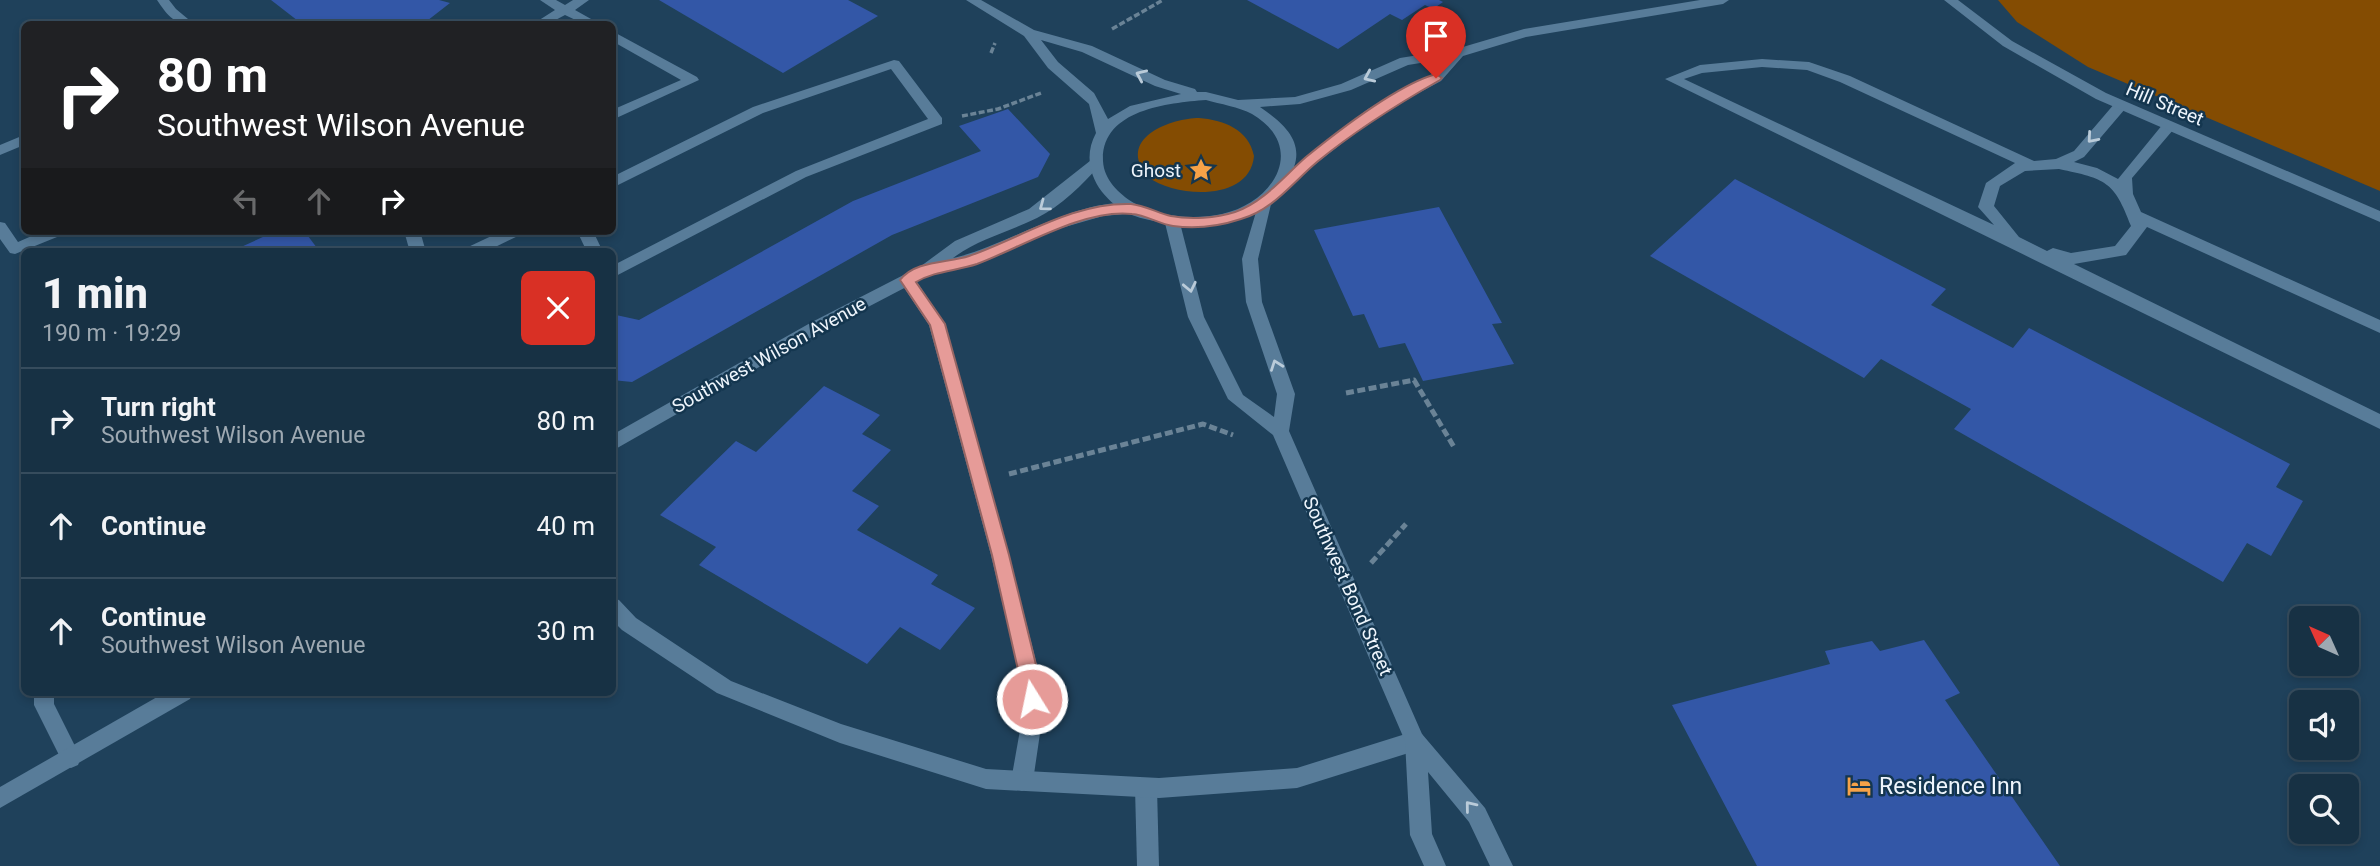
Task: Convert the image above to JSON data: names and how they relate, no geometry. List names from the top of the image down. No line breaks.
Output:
{"streets":{"street":["Hill Street","Southwest Wilson Avenue","Southwest Bond Street"]},"crossings":[["Southwest Wilson Avenue","Southwest Bond Street"]],"places":{"place":["Ghost"],"hotel":["Residence Inn"]},"north":"top left","page":{"turn":["80 m","Southwest Wilson Avenue"],"heading":["1 min","190 m · 19:29"],"list":[{"name":"Turn right","note":"Southwest Wilson Avenue","value":"80 m"},{"name":"Continue","value":"40 m"},{"name":"Continue","note":"Southwest Wilson Avenue","value":"30 m"}]}}
